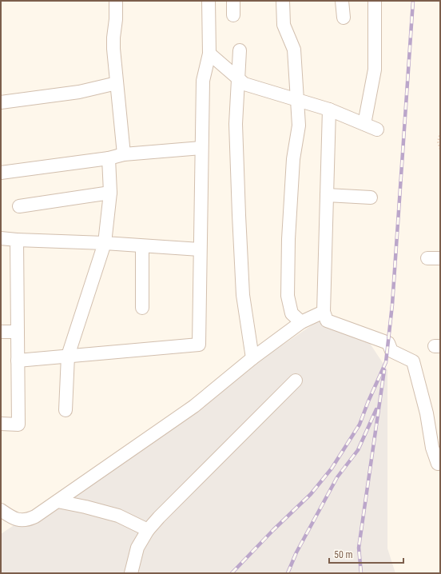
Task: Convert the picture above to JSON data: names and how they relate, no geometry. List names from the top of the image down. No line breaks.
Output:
{"scale_bar":"50 m"}
